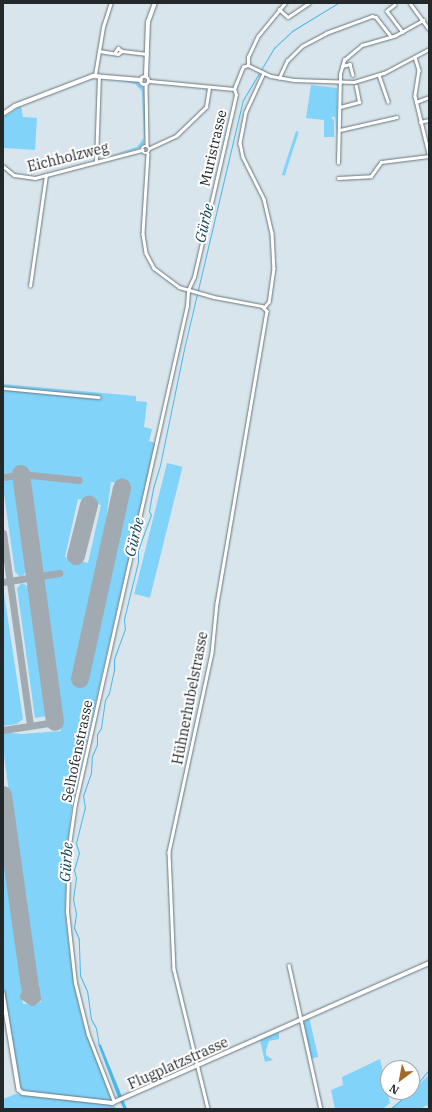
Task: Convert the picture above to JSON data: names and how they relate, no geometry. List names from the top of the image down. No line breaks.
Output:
{"streets":{"street":["Muristrasse","Eichholzweg","Hühnerhubelstrasse","Selhofenstrasse","Flugplatzstrasse"]},"crossings":[["Muristrasse","Selhofenstrasse"],["Hühnerhubelstrasse","Flugplatzstrasse"],["Selhofenstrasse","Flugplatzstrasse"]],"water":["Gürbe"],"north":"bottom left"}
